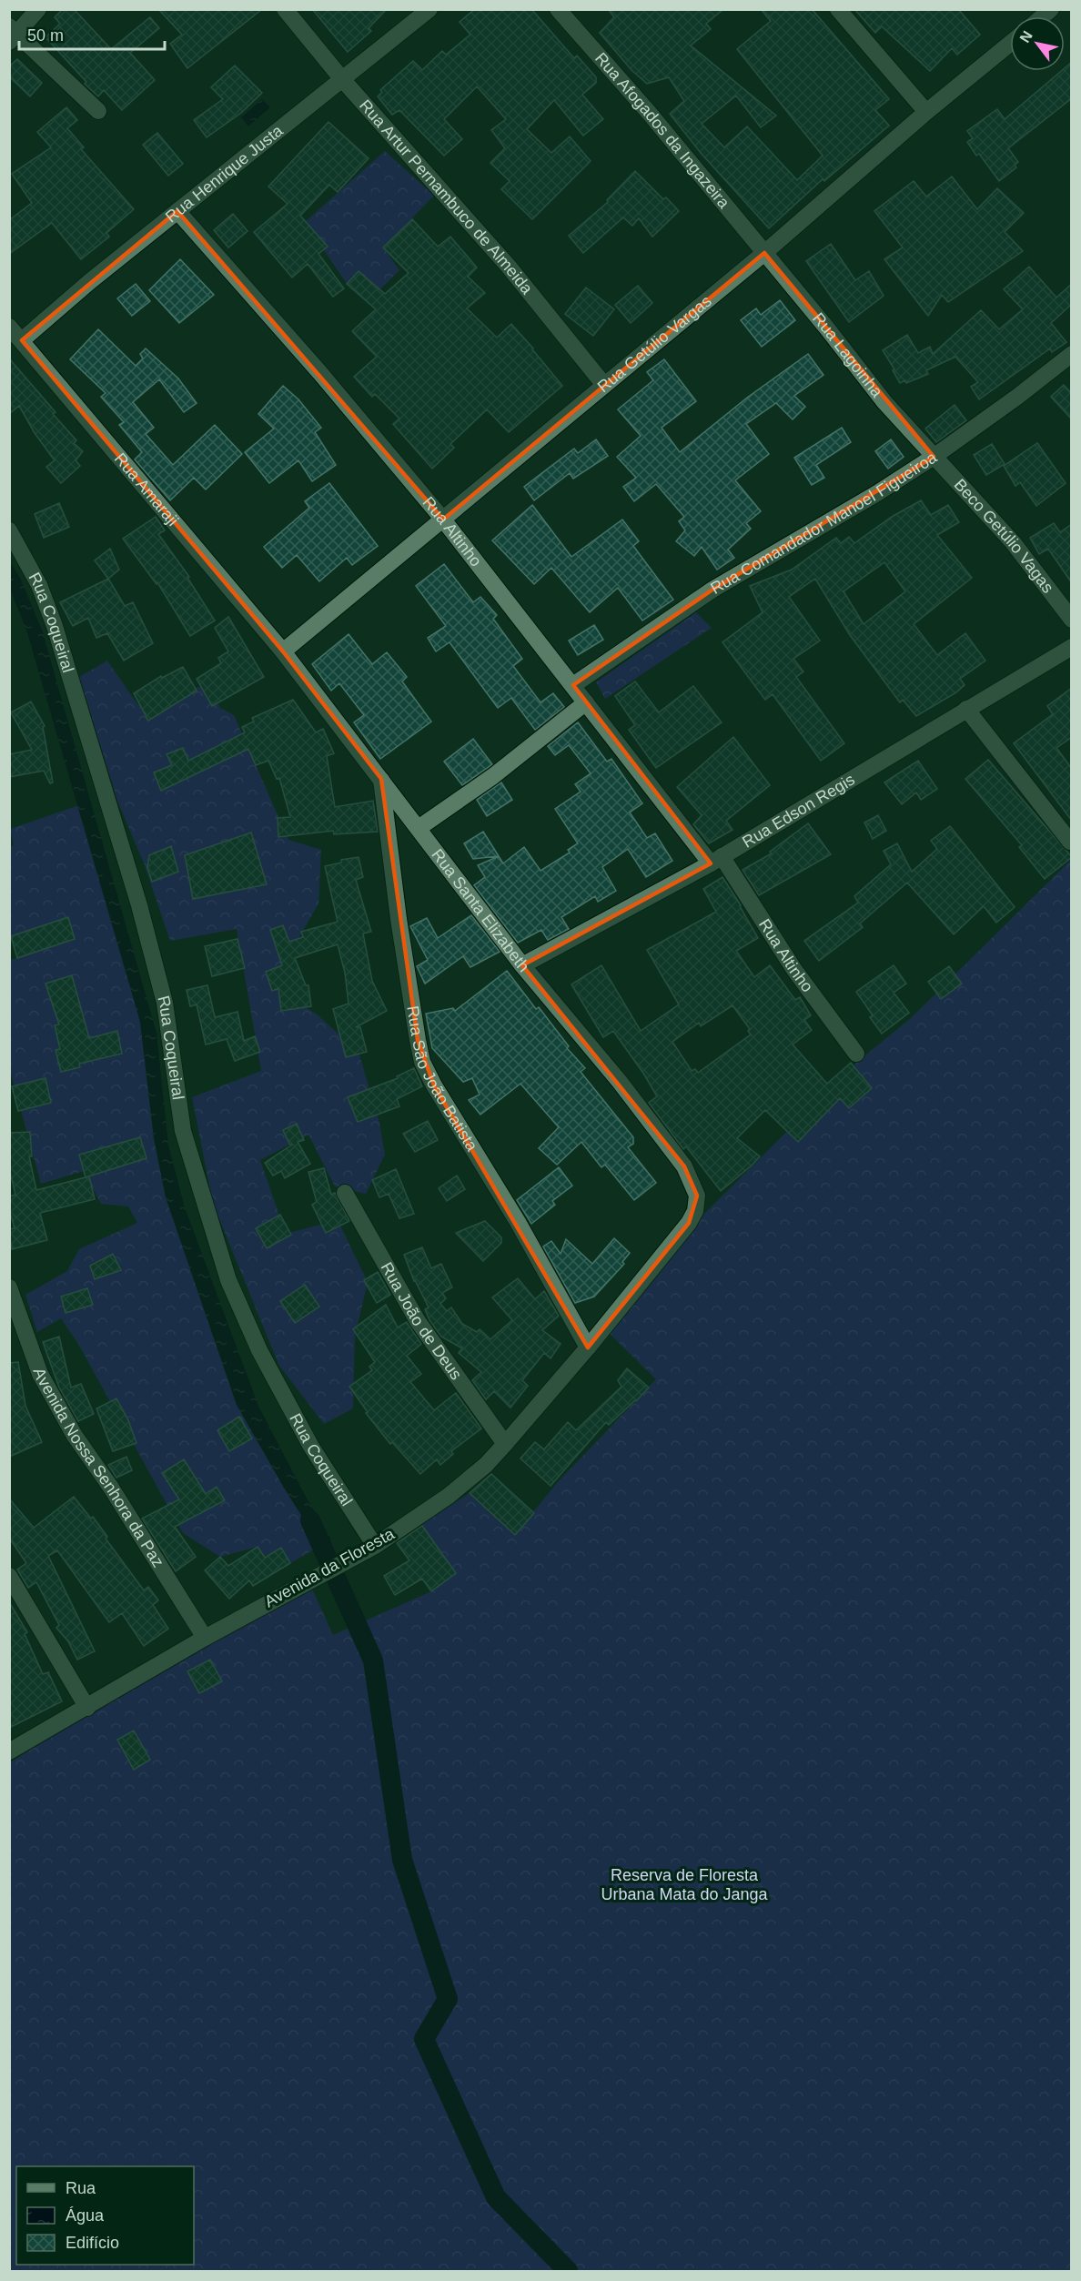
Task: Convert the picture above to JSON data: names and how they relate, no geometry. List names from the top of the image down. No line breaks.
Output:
{"streets":{"street":["Rua Afogados da Ingazeira","Rua Henrique Justa","Rua Artur Pernambuco de Almeida","Rua Getúlio Vargas","Rua Lagoinha","Rua Amaraji","Rua Comandador Manoel Figueiroa","Rua Altinho","Beco Getúlio Vagas","Rua Coqueiral","Rua Edson Regis","Rua Santa Elizabeth","Rua São João Batista","Rua João de Deus","Avenida Nossa Senhora da Paz","Avenida da Floresta"]},"crossings":[["Rua Afogados da Ingazeira","Rua Getúlio Vargas"],["Rua Afogados da Ingazeira","Rua Lagoinha"],["Rua Henrique Justa","Rua Artur Pernambuco de Almeida"],["Rua Henrique Justa","Rua Amaraji"],["Rua Henrique Justa","Rua Altinho"],["Rua Artur Pernambuco de Almeida","Rua Getúlio Vargas"],["Rua Getúlio Vargas","Rua Lagoinha"],["Rua Getúlio Vargas","Rua Amaraji"],["Rua Getúlio Vargas","Rua Altinho"],["Rua Getúlio Vargas","Rua Santa Elizabeth"],["Rua Lagoinha","Rua Comandador Manoel Figueiroa"],["Rua Lagoinha","Beco Getúlio Vagas"],["Rua Amaraji","Rua Santa Elizabeth"],["Rua Comandador Manoel Figueiroa","Rua Altinho"],["Rua Comandador Manoel Figueiroa","Beco Getúlio Vagas"],["Rua Altinho","Rua Edson Regis"],["Rua Coqueiral","Avenida da Floresta"],["Rua Edson Regis","Rua Santa Elizabeth"],["Rua Santa Elizabeth","Rua São João Batista"],["Rua Santa Elizabeth","Avenida da Floresta"],["Rua São João Batista","Avenida da Floresta"],["Rua João de Deus","Avenida da Floresta"],["Avenida Nossa Senhora da Paz","Avenida da Floresta"]],"parks":["Reserva de Floresta Urbana Mata do Janga"],"legend":["Rua","Água","Edifício"],"scale_bar":"50 m","north":"top left"}
